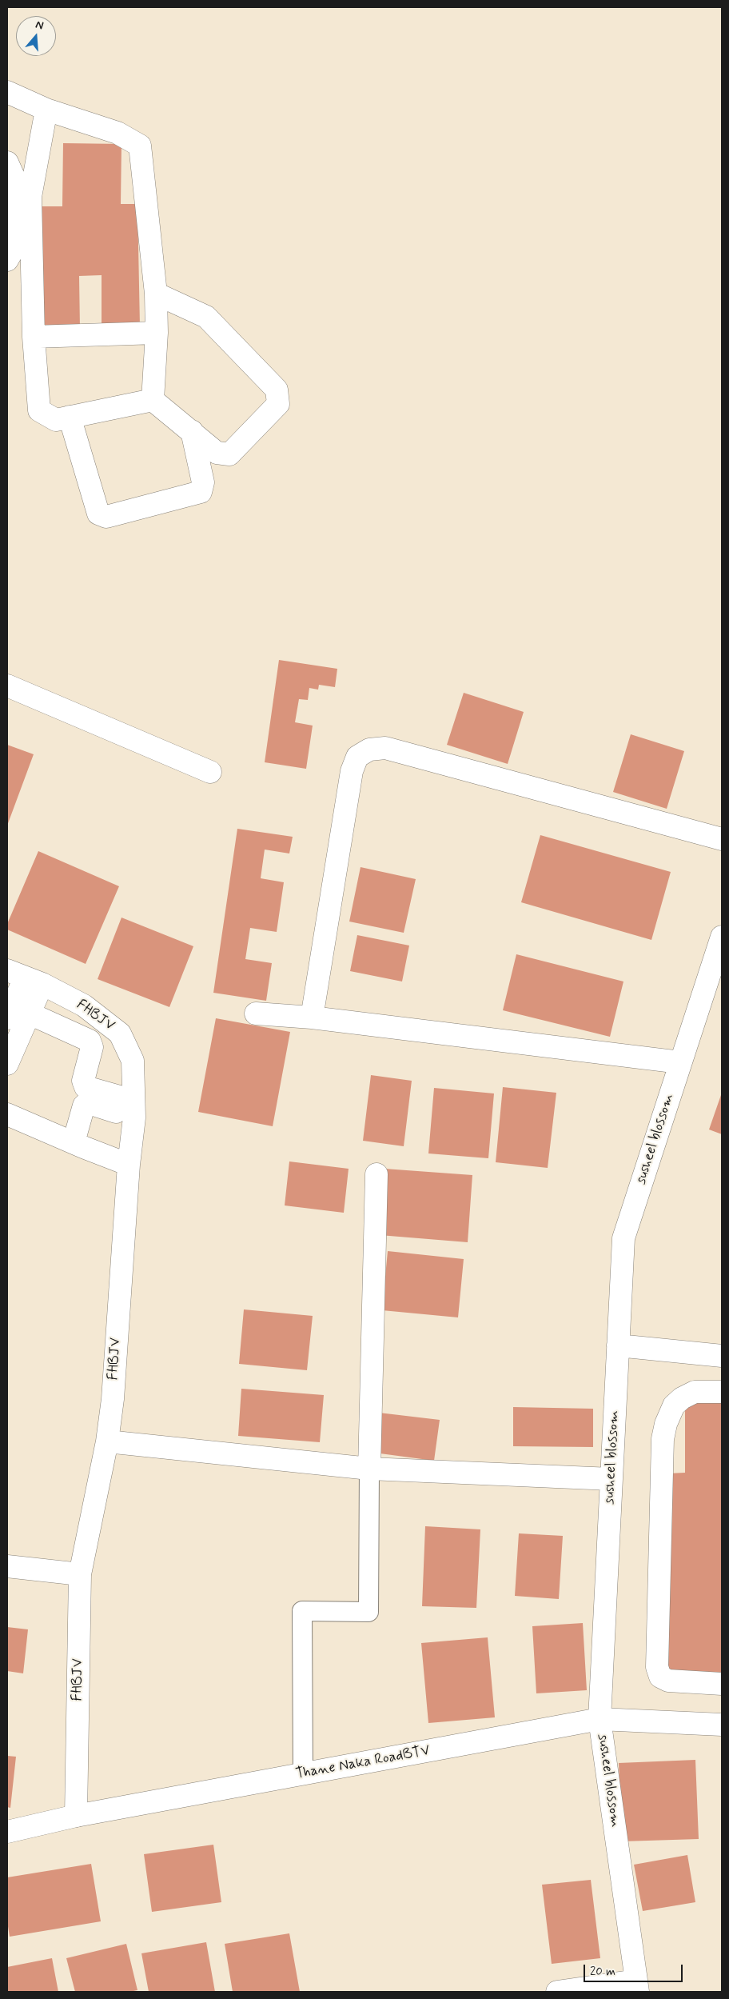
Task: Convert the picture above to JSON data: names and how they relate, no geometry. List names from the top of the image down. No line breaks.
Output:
{"streets":{"street":["FHBJV","susheel blossom","Thane Naka RoadBTV"]},"crossings":[["FHBJV","Thane Naka RoadBTV"],["susheel blossom","Thane Naka RoadBTV"]],"scale_bar":"20 m","north":"top"}
